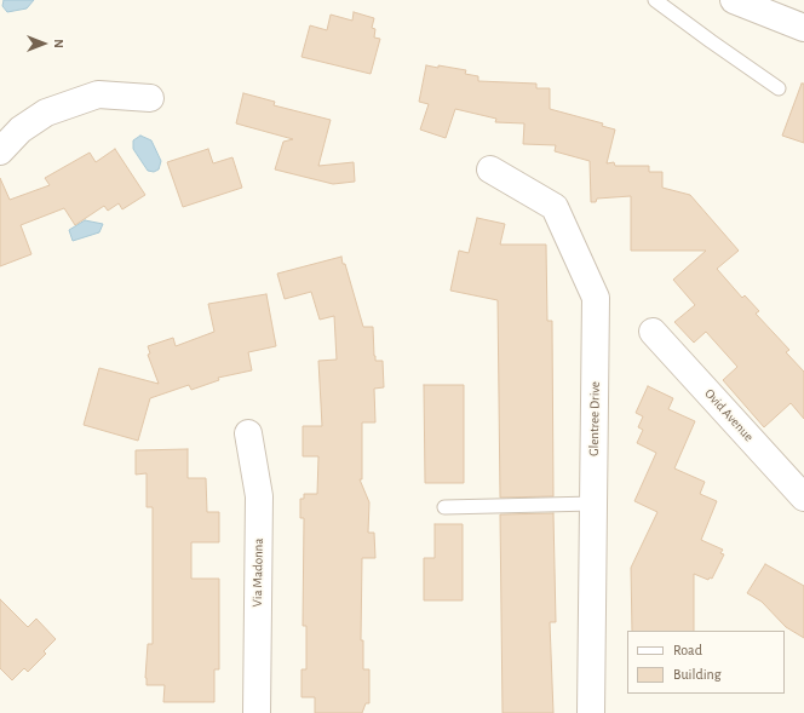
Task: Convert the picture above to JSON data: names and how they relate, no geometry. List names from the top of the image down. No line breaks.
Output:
{"streets":{"street":["Ovid Avenue","Glentree Drive","Via Madonna"]},"legend":["Road","Building"],"north":"right"}
